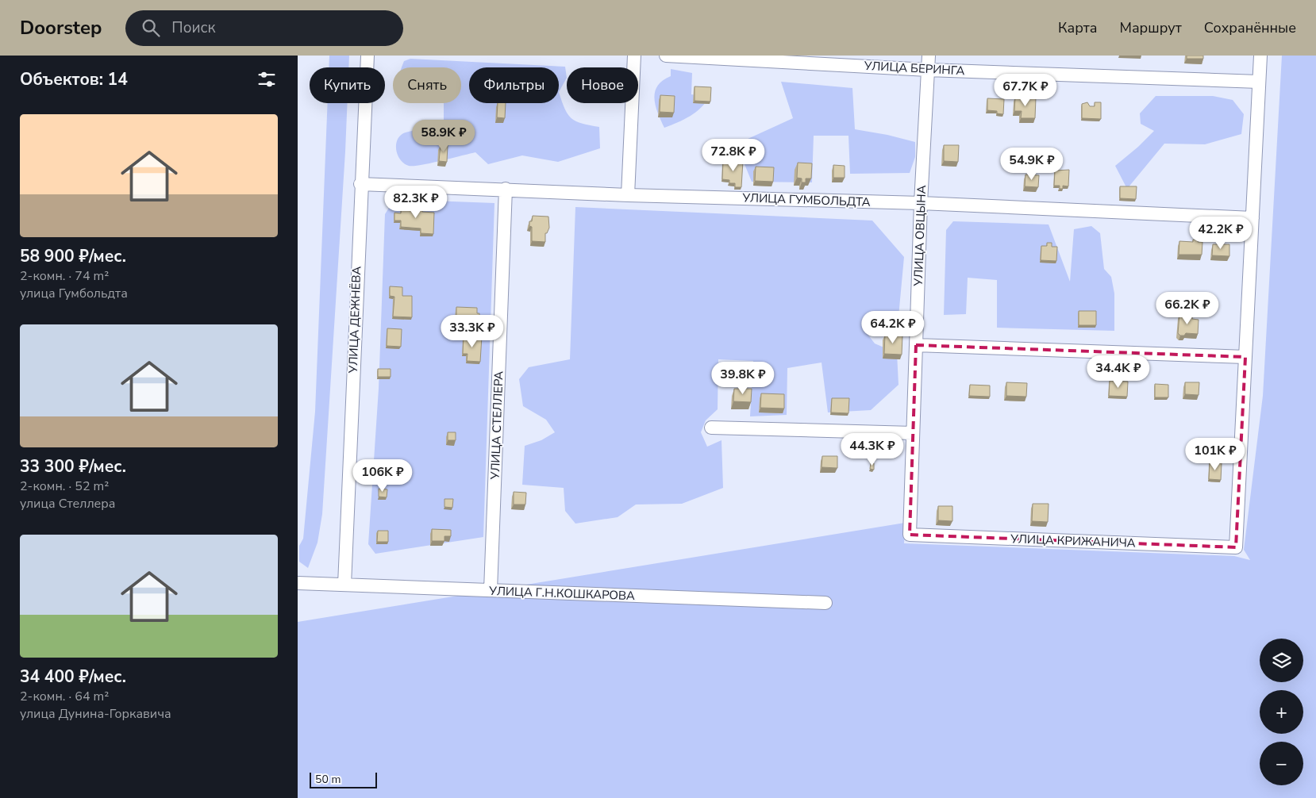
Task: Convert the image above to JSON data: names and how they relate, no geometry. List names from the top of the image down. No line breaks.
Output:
{"streets":{"street":["УЛИЦА БЕРИНГА","УЛИЦА ГУМБОЛЬДТА","УЛИЦА ОВЦЫНА","УЛИЦА ДЕЖНЁВА","УЛИЦА СТЕЛЛЕРА","УЛИЦА КРИЖАНИЧА","УЛИЦА Г.Н.КОШКАРОВА"]},"crossings":[["УЛИЦА БЕРИНГА","УЛИЦА ОВЦЫНА"],["УЛИЦА ГУМБОЛЬДТА","УЛИЦА ОВЦЫНА"],["УЛИЦА ГУМБОЛЬДТА","УЛИЦА ДЕЖНЁВА"],["УЛИЦА ГУМБОЛЬДТА","УЛИЦА СТЕЛЛЕРА"],["УЛИЦА ОВЦЫНА","УЛИЦА КРИЖАНИЧА"],["УЛИЦА ДЕЖНЁВА","УЛИЦА Г.Н.КОШКАРОВА"],["УЛИЦА СТЕЛЛЕРА","УЛИЦА Г.Н.КОШКАРОВА"]],"scale_bar":"50 m","page":{"header":"Doorstep","search":"Поиск","nav":["Карта","Маршрут","Сохранённые"],"heading":"Объектов: 14","chip":["Купить","Снять","Фильтры","Новое"],"price":["67.7K ₽","58.9K ₽","72.8K ₽","54.9K ₽","82.3K ₽","42.2K ₽","66.2K ₽","64.2K ₽","33.3K ₽","34.4K ₽","39.8K ₽","44.3K ₽","101K ₽","106K ₽"],"list":[{"name":"58 900 ₽/мес.","note":"2-комн. · 74 m² · улица Гумбольдта"},{"name":"33 300 ₽/мес.","note":"2-комн. · 52 m² · улица Стеллера"},{"name":"34 400 ₽/мес.","note":"2-комн. · 64 m² · улица Дунина-Горкавича"}],"map_buttons":["+","−"],"scale":"50 m"}}
